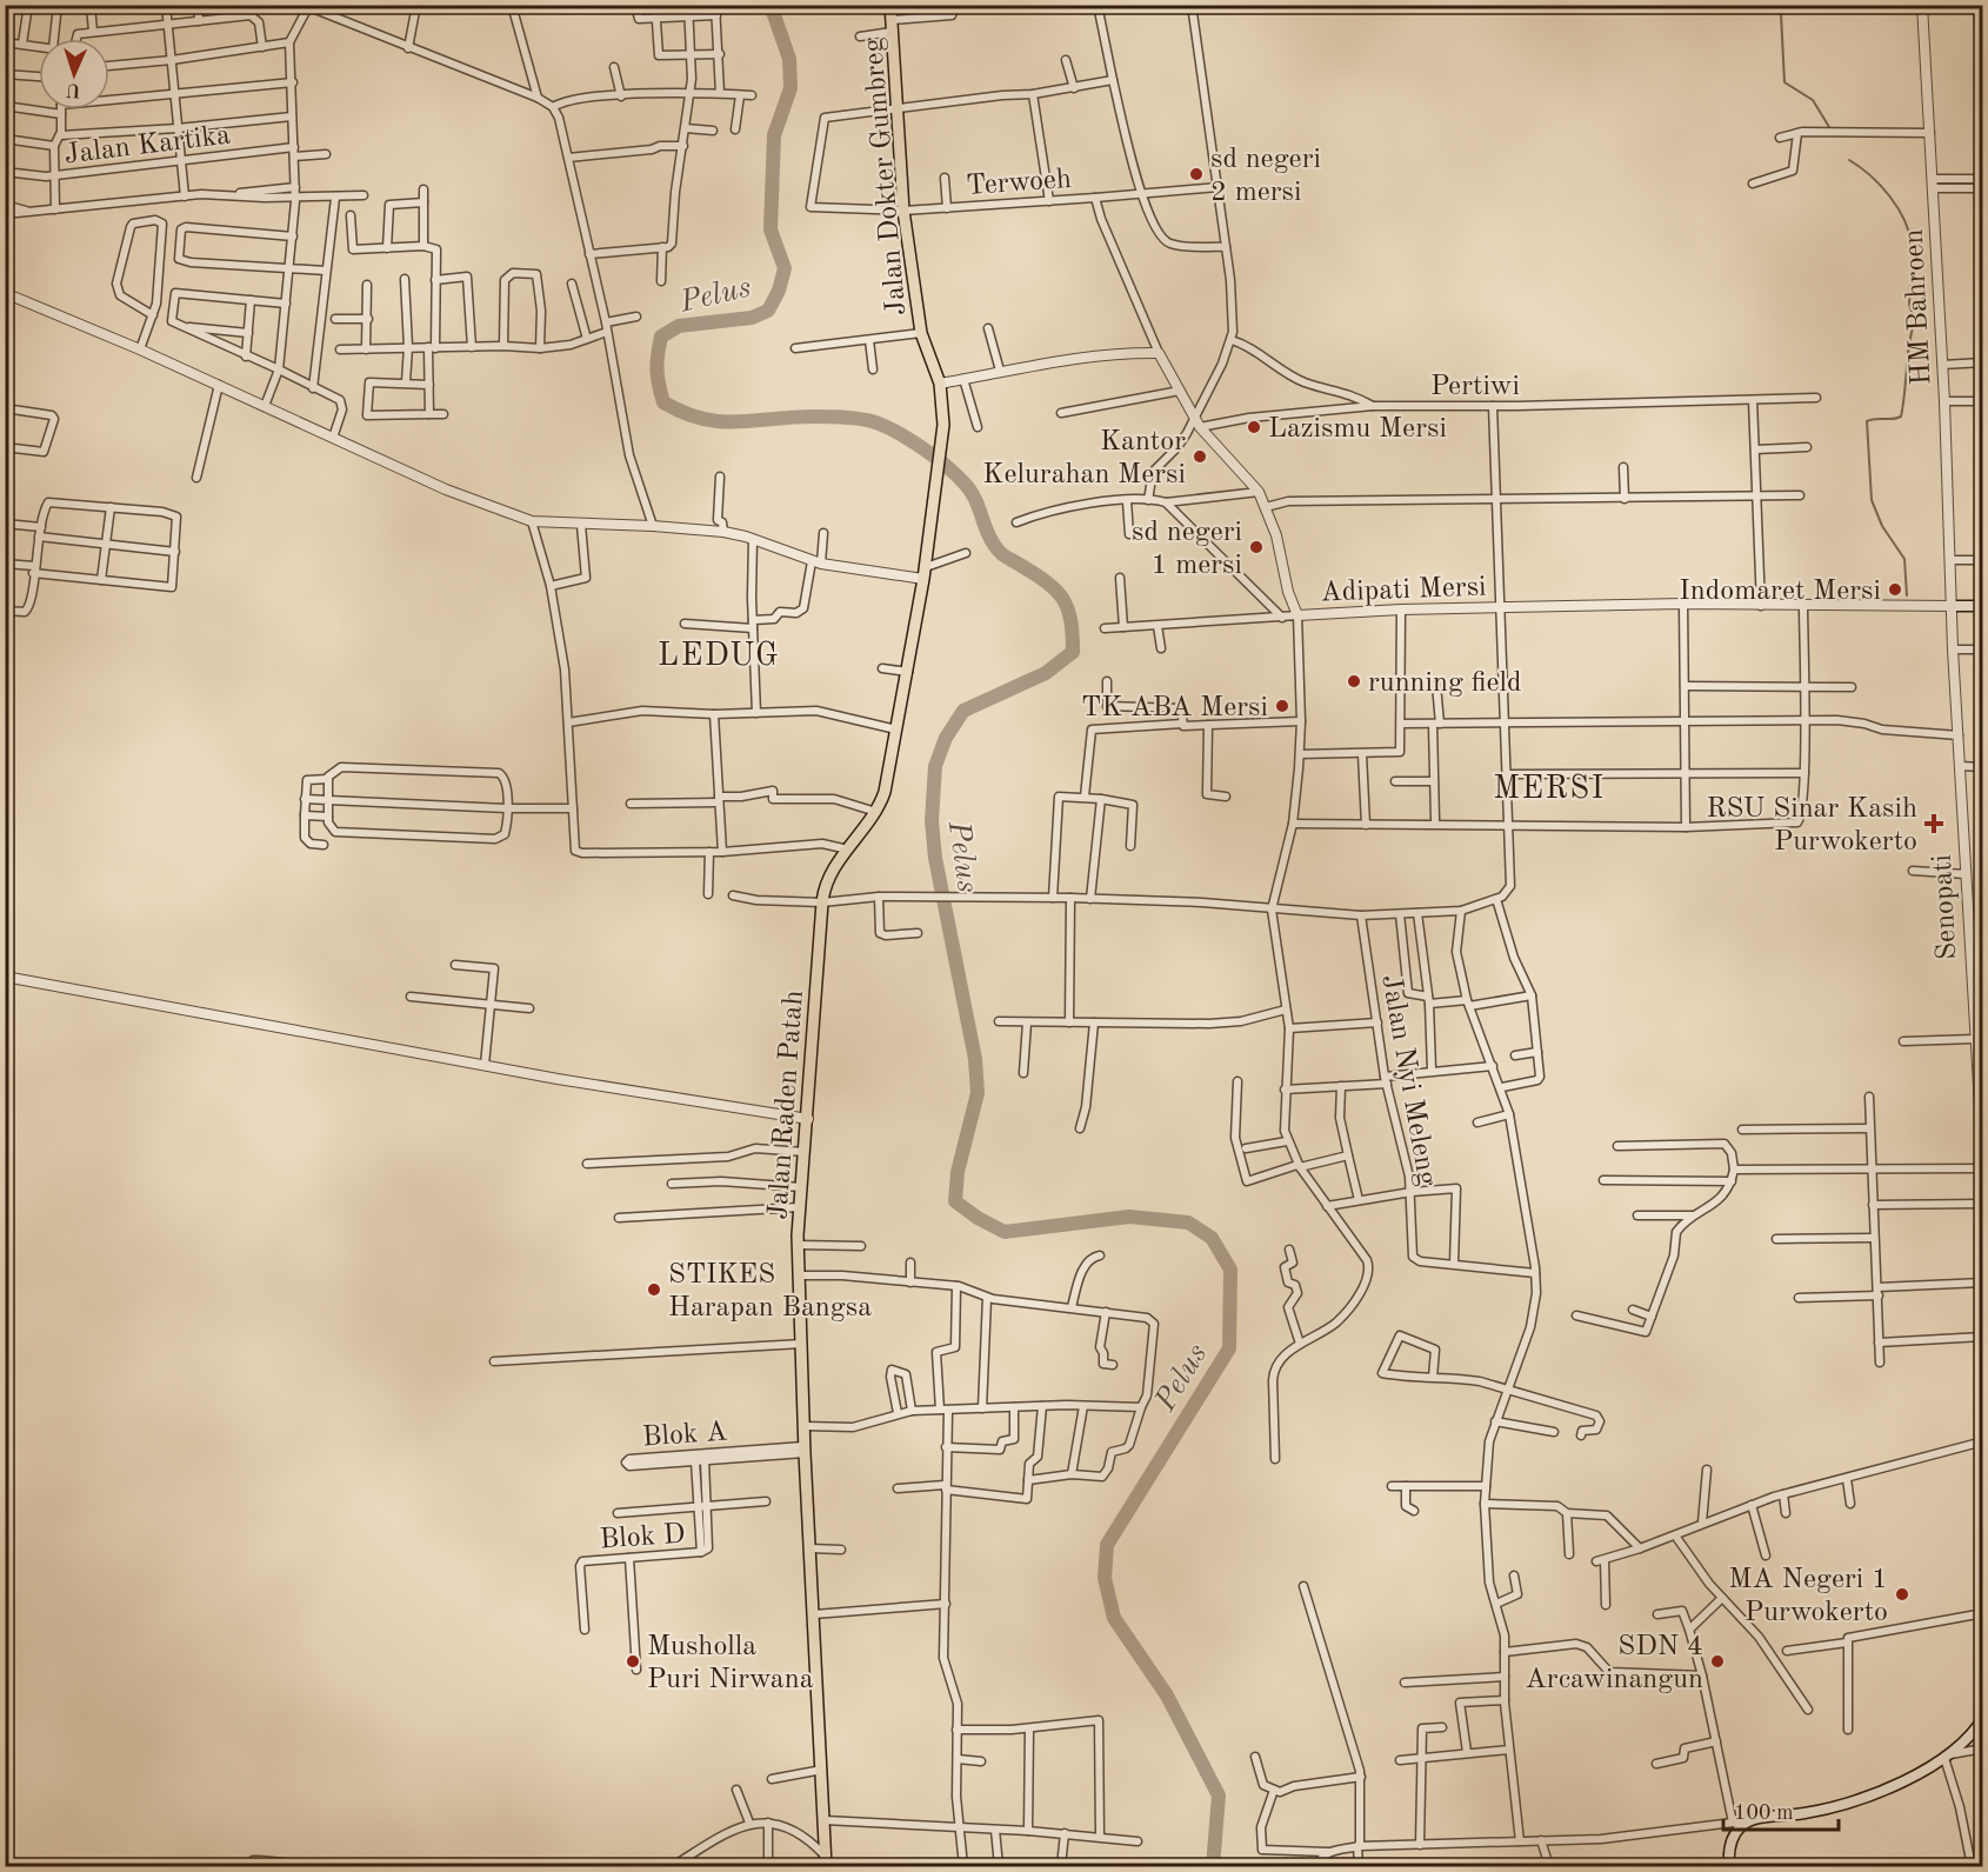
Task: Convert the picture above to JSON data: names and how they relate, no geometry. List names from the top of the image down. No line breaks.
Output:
{"streets":{"main road":["Jalan Dokter Gumbreg","Jalan Raden Patah"],"street":["Jalan Kartika","Terwoeh","HM Bahroen","Pertiwi","Adipati Mersi","Senopati","Jalan Nyi Meleng","Blok A","Blok D"]},"crossings":[["Jalan Dokter Gumbreg","Terwoeh"],["Jalan Dokter Gumbreg","Jalan Raden Patah"],["Terwoeh","Adipati Mersi"],["HM Bahroen","Adipati Mersi"],["HM Bahroen","Senopati"],["Pertiwi","Adipati Mersi"],["Adipati Mersi","Senopati"],["Jalan Raden Patah","Blok A"]],"districts":["LEDUG","MERSI"],"water":["Pelus"],"places":{"other":["sd negeri 2 mersi","Lazismu Mersi","Kantor Kelurahan Mersi","sd negeri 1 mersi","Indomaret Mersi","running field","TK ABA Mersi","STIKES Harapan Bangsa","MA Negeri 1 Purwokerto","Musholla Puri Nirwana","SDN 4 Arcawinangun"],"health":["RSU Sinar Kasih Purwokerto"]},"scale_bar":"100 m","north":"bottom"}
